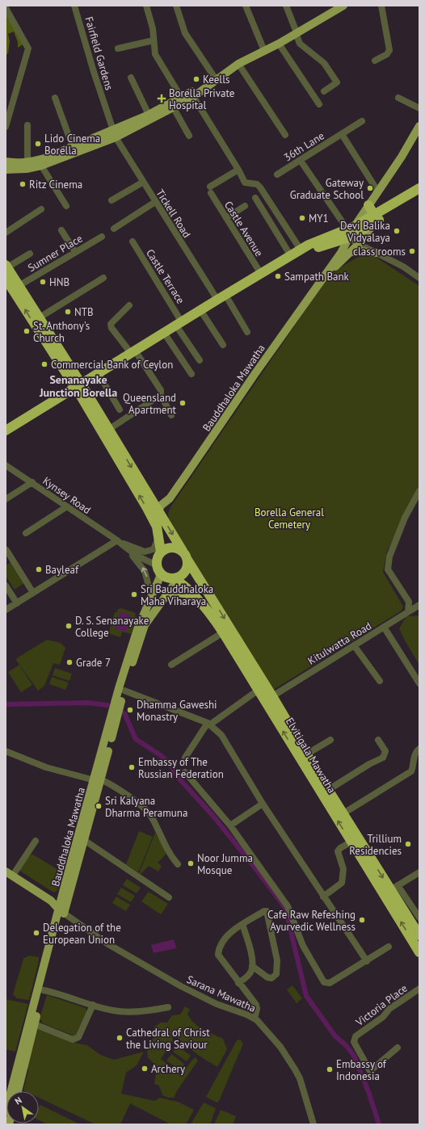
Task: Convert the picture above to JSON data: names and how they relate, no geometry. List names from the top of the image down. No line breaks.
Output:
{"streets":{"highway":["Elvitigala Mawatha"],"main road":["Bauddhaloka Mawatha"],"street":["Fairfield Gardens","36th Lane","Tickell Road","Castle Avenue","Sumner Place","Castle Terrace","Kynsey Road","Kitulwatta Road","Sarana Mawatha","Victoria Place"]},"crossings":[["Fairfield Gardens","Tickell Road"],["Bauddhaloka Mawatha","Kynsey Road"],["Bauddhaloka Mawatha","Elvitigala Mawatha"],["Bauddhaloka Mawatha","Sarana Mawatha"],["Kynsey Road","Elvitigala Mawatha"],["Kitulwatta Road","Elvitigala Mawatha"]],"districts":["Senanayake Junction Borella"],"parks":["Borella General Cemetery"],"places":{"other":["Keells","Lido Cinema Borella","Ritz Cinema","Gateway Graduate School","MY1","Devi Balika Vidyalaya","class rooms","Sampath Bank","HNB","NTB","St. Anthony's Church","Commercial Bank of Ceylon","Queensland Apartment","Bayleaf","Sri Bauddhaloka Maha Viharaya","D. S. Senanayake College","Grade 7","Dhamma Gaweshi Monastry","Embassy of The Russian Federation","Sri Kalyana Dharma Peramuna","Trillium Residencies","Noor Jumma Mosque","Cafe Raw Refeshing Ayurvedic Wellness","Delegation of the European Union","Cathedral of Christ the Living Saviour","Archery","Embassy of Indonesia"],"health":["Borella Private Hospital"]},"north":"top left"}
